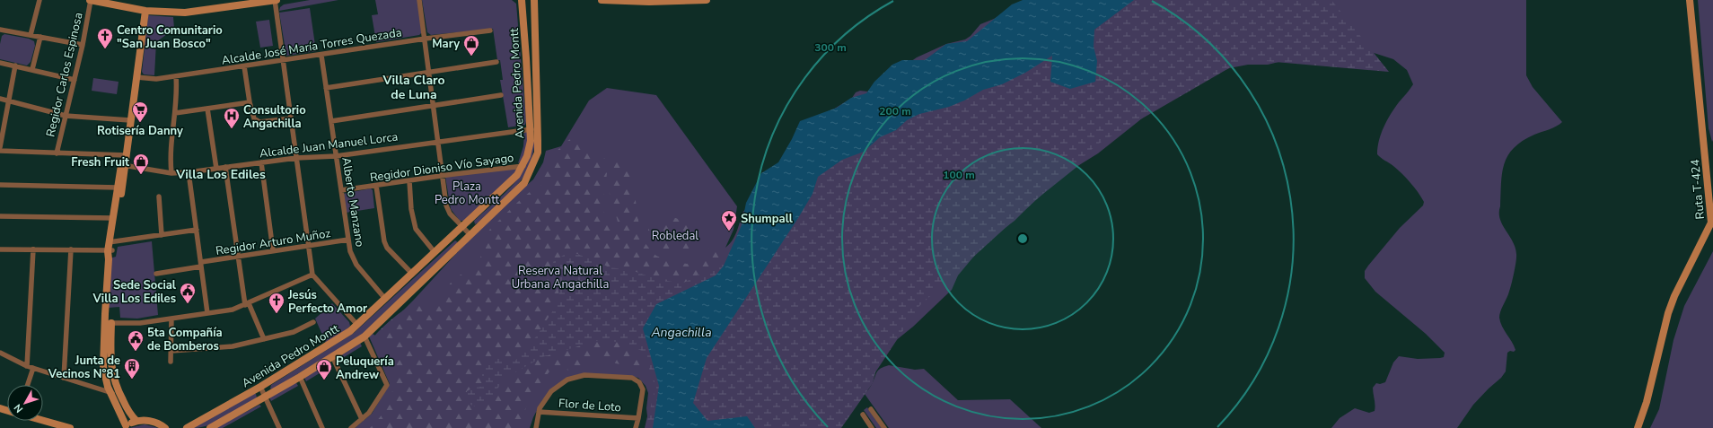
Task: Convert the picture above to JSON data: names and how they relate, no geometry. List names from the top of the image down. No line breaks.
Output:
{"streets":{"main road":["Avenida Pedro Montt","Ruta T-424"],"street":["Alcalde José María Torres Quezada","Regidor Carlos Espinosa","Alcalde Juan Manuel Lorca","Regidor Dioniso Vío Sayago","Alberto Manzano","Regidor Arturo Muñoz","Flor de Loto"]},"crossings":[["Alcalde José María Torres Quezada","Alberto Manzano"],["Regidor Carlos Espinosa","Alcalde Juan Manuel Lorca"],["Avenida Pedro Montt","Alcalde Juan Manuel Lorca"],["Avenida Pedro Montt","Regidor Dioniso Vío Sayago"],["Avenida Pedro Montt","Alberto Manzano"],["Alcalde Juan Manuel Lorca","Alberto Manzano"],["Regidor Dioniso Vío Sayago","Alberto Manzano"],["Alberto Manzano","Regidor Arturo Muñoz"]],"districts":["Villa Claro de Luna","Villa Los Ediles"],"water":["Angachilla"],"parks":["Plaza Pedro Montt","Robledal","Reserva Natural Urbana Angachilla"],"places":{"church":["Centro Comunitario \"San Juan Bosco\"","Jesús Perfecto Amor"],"shop":["Mary","Fresh Fruit","Peluquería Andrew"],"supermarket":["Rotisería Danny"],"hospital":["Consultorio Angachilla"],"place":["Shumpall"],"public building":["Sede Social Villa Los Ediles","5ta Compañía de Bomberos"],"building":["Junta de Vecinos N°81"]},"north":"bottom left","rings":["300 m","200 m","100 m"]}
